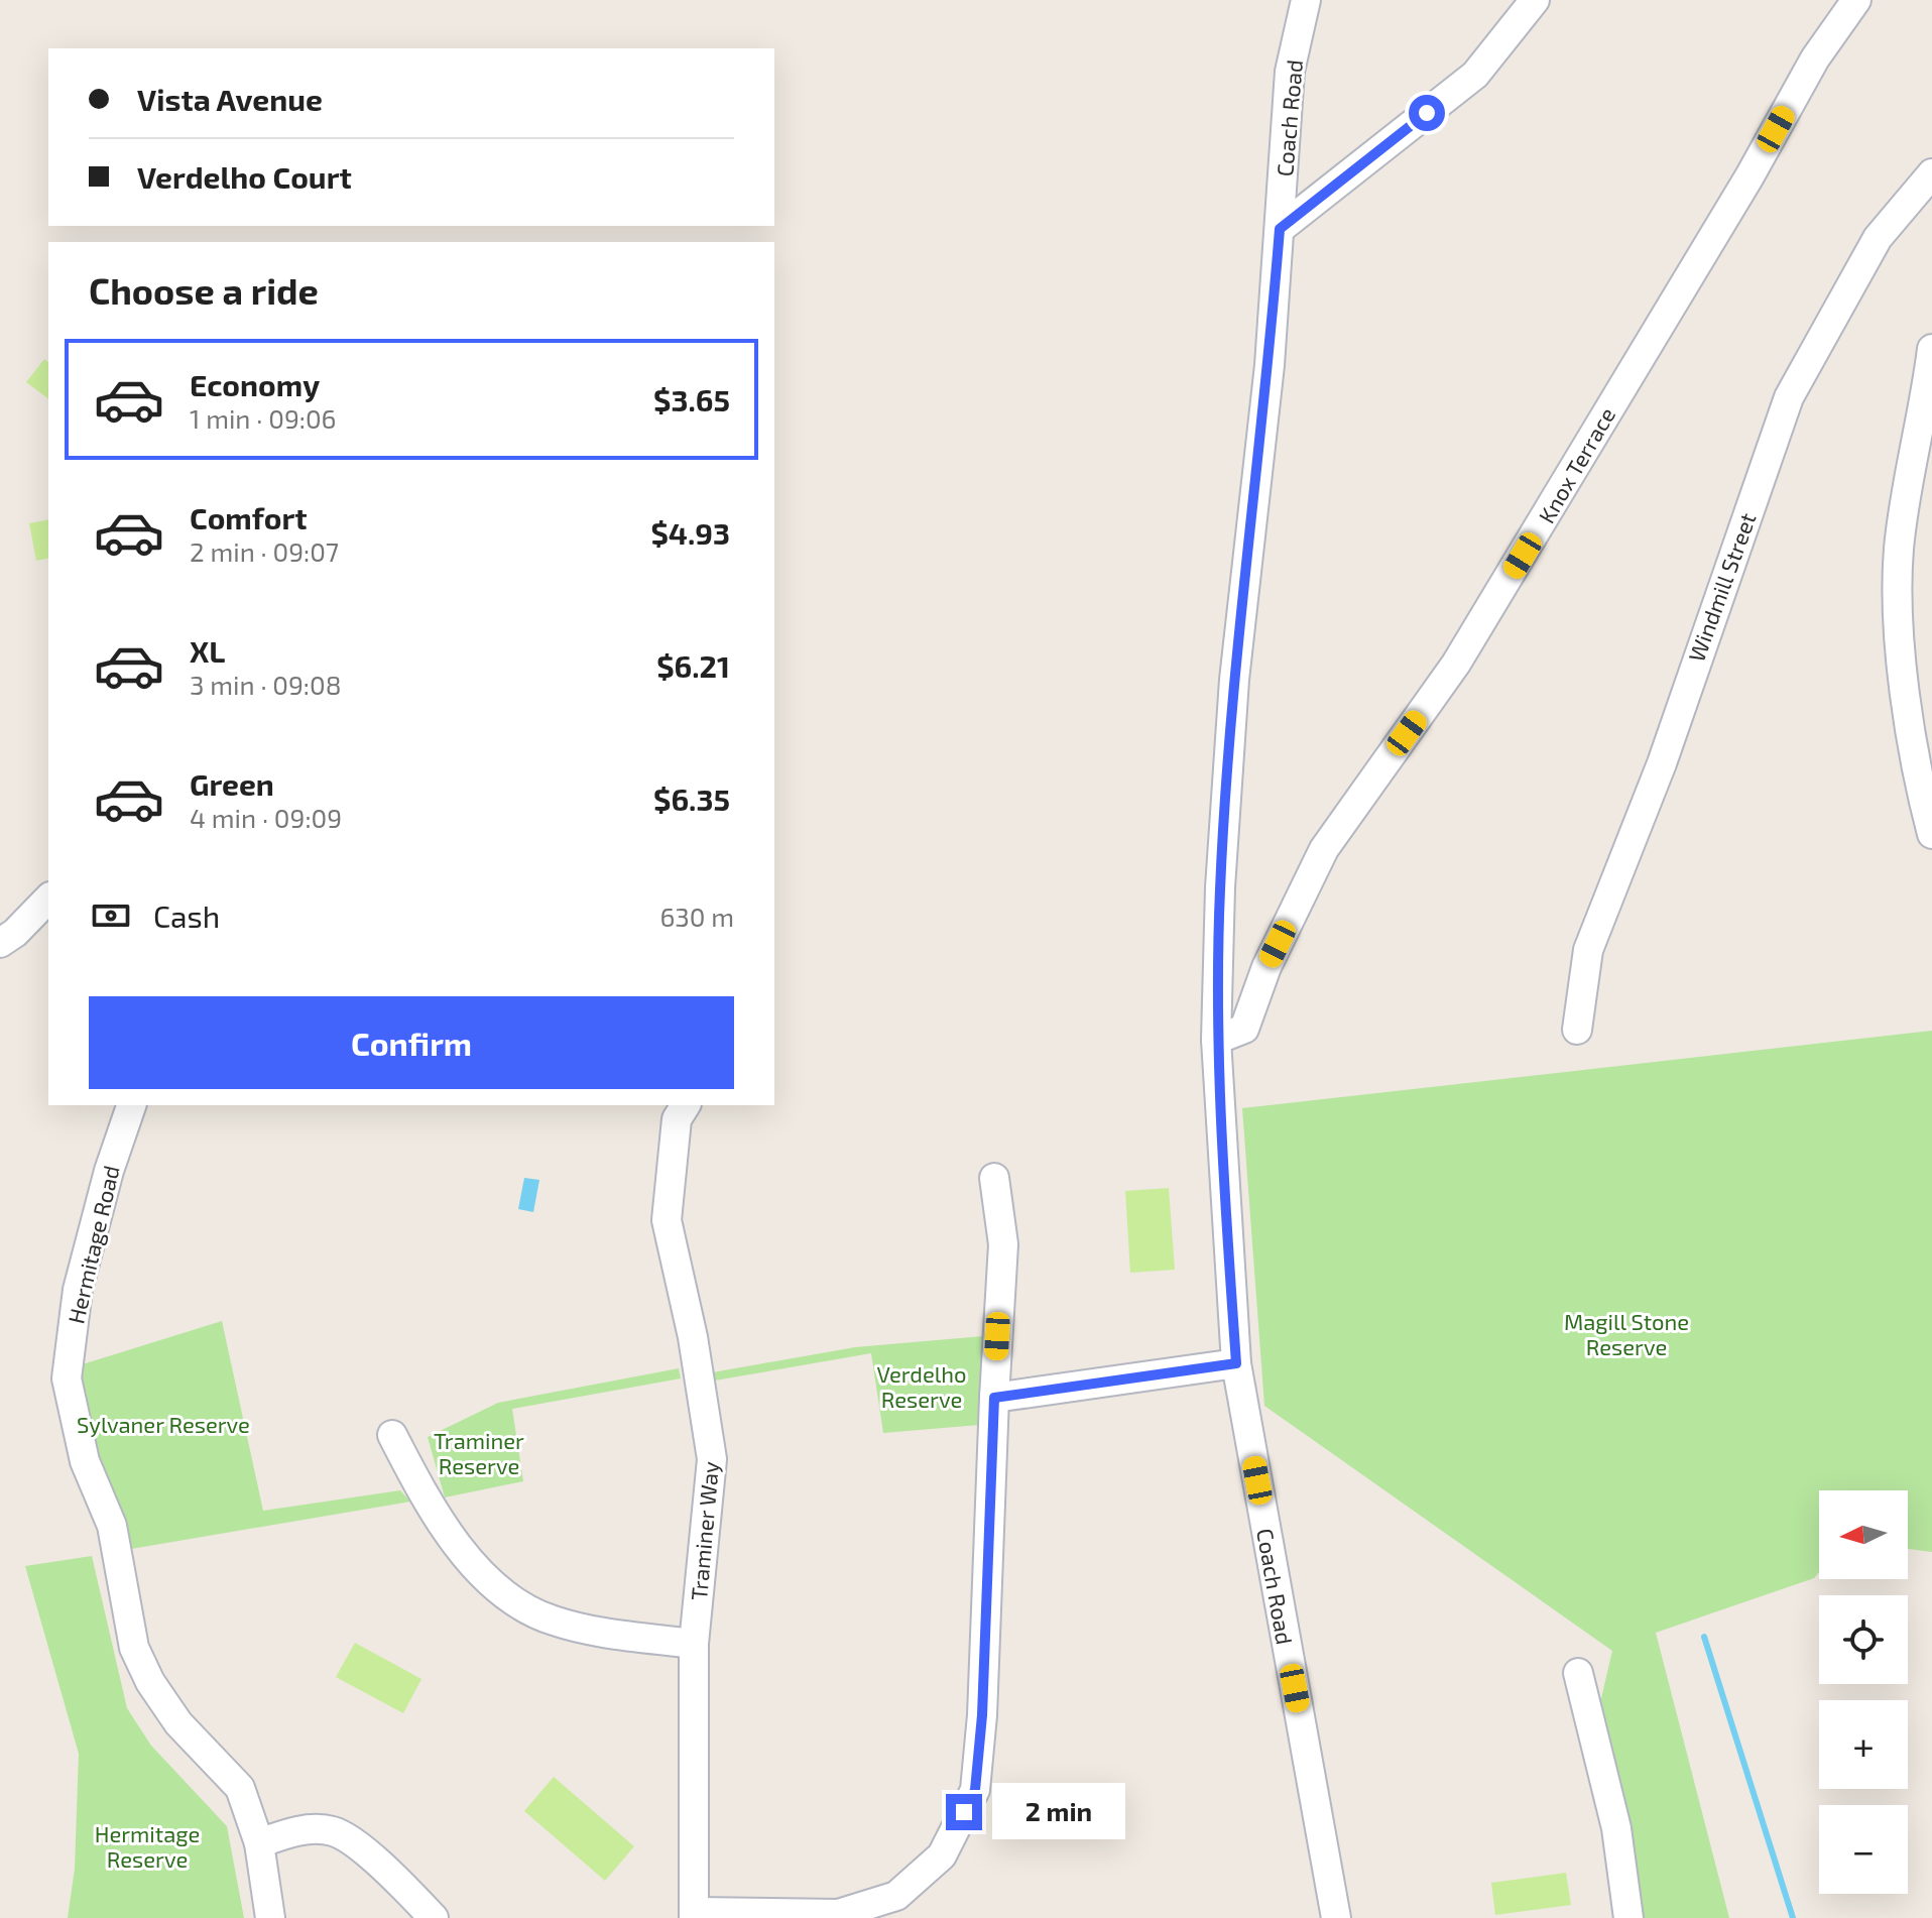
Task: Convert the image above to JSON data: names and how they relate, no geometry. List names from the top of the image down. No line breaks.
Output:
{"streets":{"street":["Coach Road","Knox Terrace","Windmill Street","Hermitage Road","Traminer Way"]},"crossings":[["Coach Road","Knox Terrace"]],"parks":["Magill Stone Reserve","Verdelho Reserve","Sylvaner Reserve","Traminer Reserve","Hermitage Reserve"],"north":"left","page":{"banner":["Vista Avenue","Verdelho Court"],"heading":"Choose a ride","list":[{"name":"Economy","note":"1 min · 09:06","value":"$3.65"},{"name":"Comfort","note":"2 min · 09:07","value":"$4.93"},{"name":"XL","note":"3 min · 09:08","value":"$6.21"},{"name":"Green","note":"4 min · 09:09","value":"$6.35"}],"pay":["Cash","630 m"],"buttons":"Confirm","map_buttons":["+","−"],"bubble":"2 min"}}
